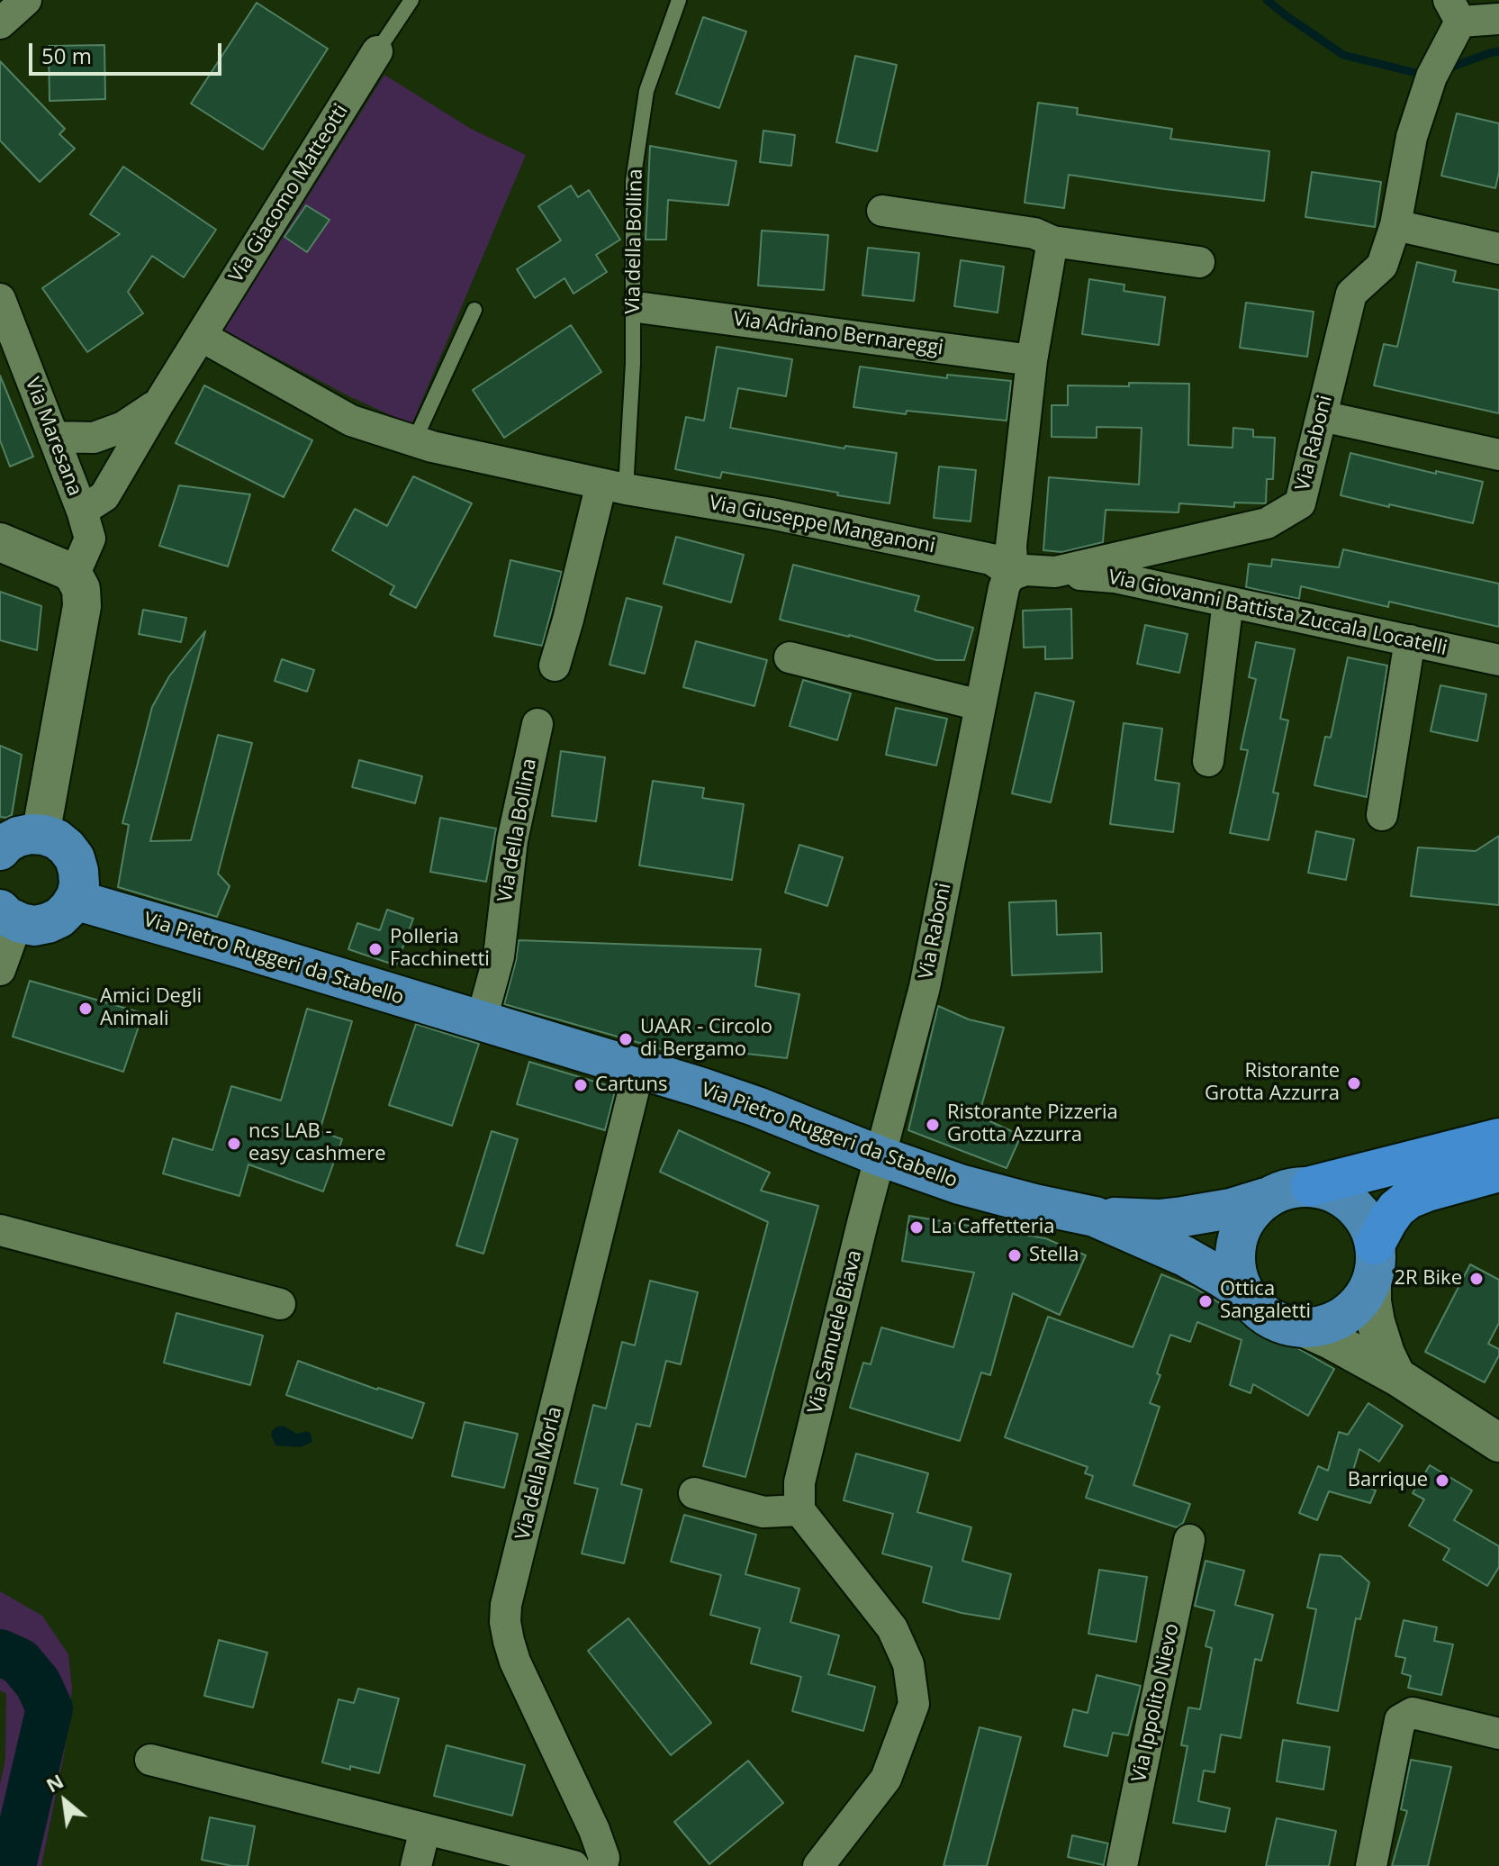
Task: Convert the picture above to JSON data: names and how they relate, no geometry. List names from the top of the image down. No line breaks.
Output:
{"streets":{"main road":["Via Pietro Ruggeri da Stabello"],"street":["Via Giacomo Matteotti","Via della Bollina","Via Adriano Bernareggi","Via Maresana","Via Raboni","Via Giuseppe Manganoni","Via Giovanni Battista Zuccala Locatelli","Via Samuele Biava","Via della Morla","Via Ippolito Nievo"]},"crossings":[["Via Giacomo Matteotti","Via Maresana"],["Via della Bollina","Via Giuseppe Manganoni"],["Via della Bollina","Via Pietro Ruggeri da Stabello"],["Via Raboni","Via Giuseppe Manganoni"],["Via Raboni","Via Giovanni Battista Zuccala Locatelli"],["Via Raboni","Via Pietro Ruggeri da Stabello"],["Via Raboni","Via Samuele Biava"],["Via Pietro Ruggeri da Stabello","Via Samuele Biava"],["Via Pietro Ruggeri da Stabello","Via della Morla"]],"places":["Polleria Facchinetti","Amici Degli Animali","UAAR - Circolo di Bergamo","Ristorante Grotta Azzurra","Cartuns","Ristorante Pizzeria Grotta Azzurra","ncs LAB - easy cashmere","La Caffetteria","Stella","2R Bike","Ottica Sangaletti","Barrique"],"scale_bar":"50 m","north":"top left"}
